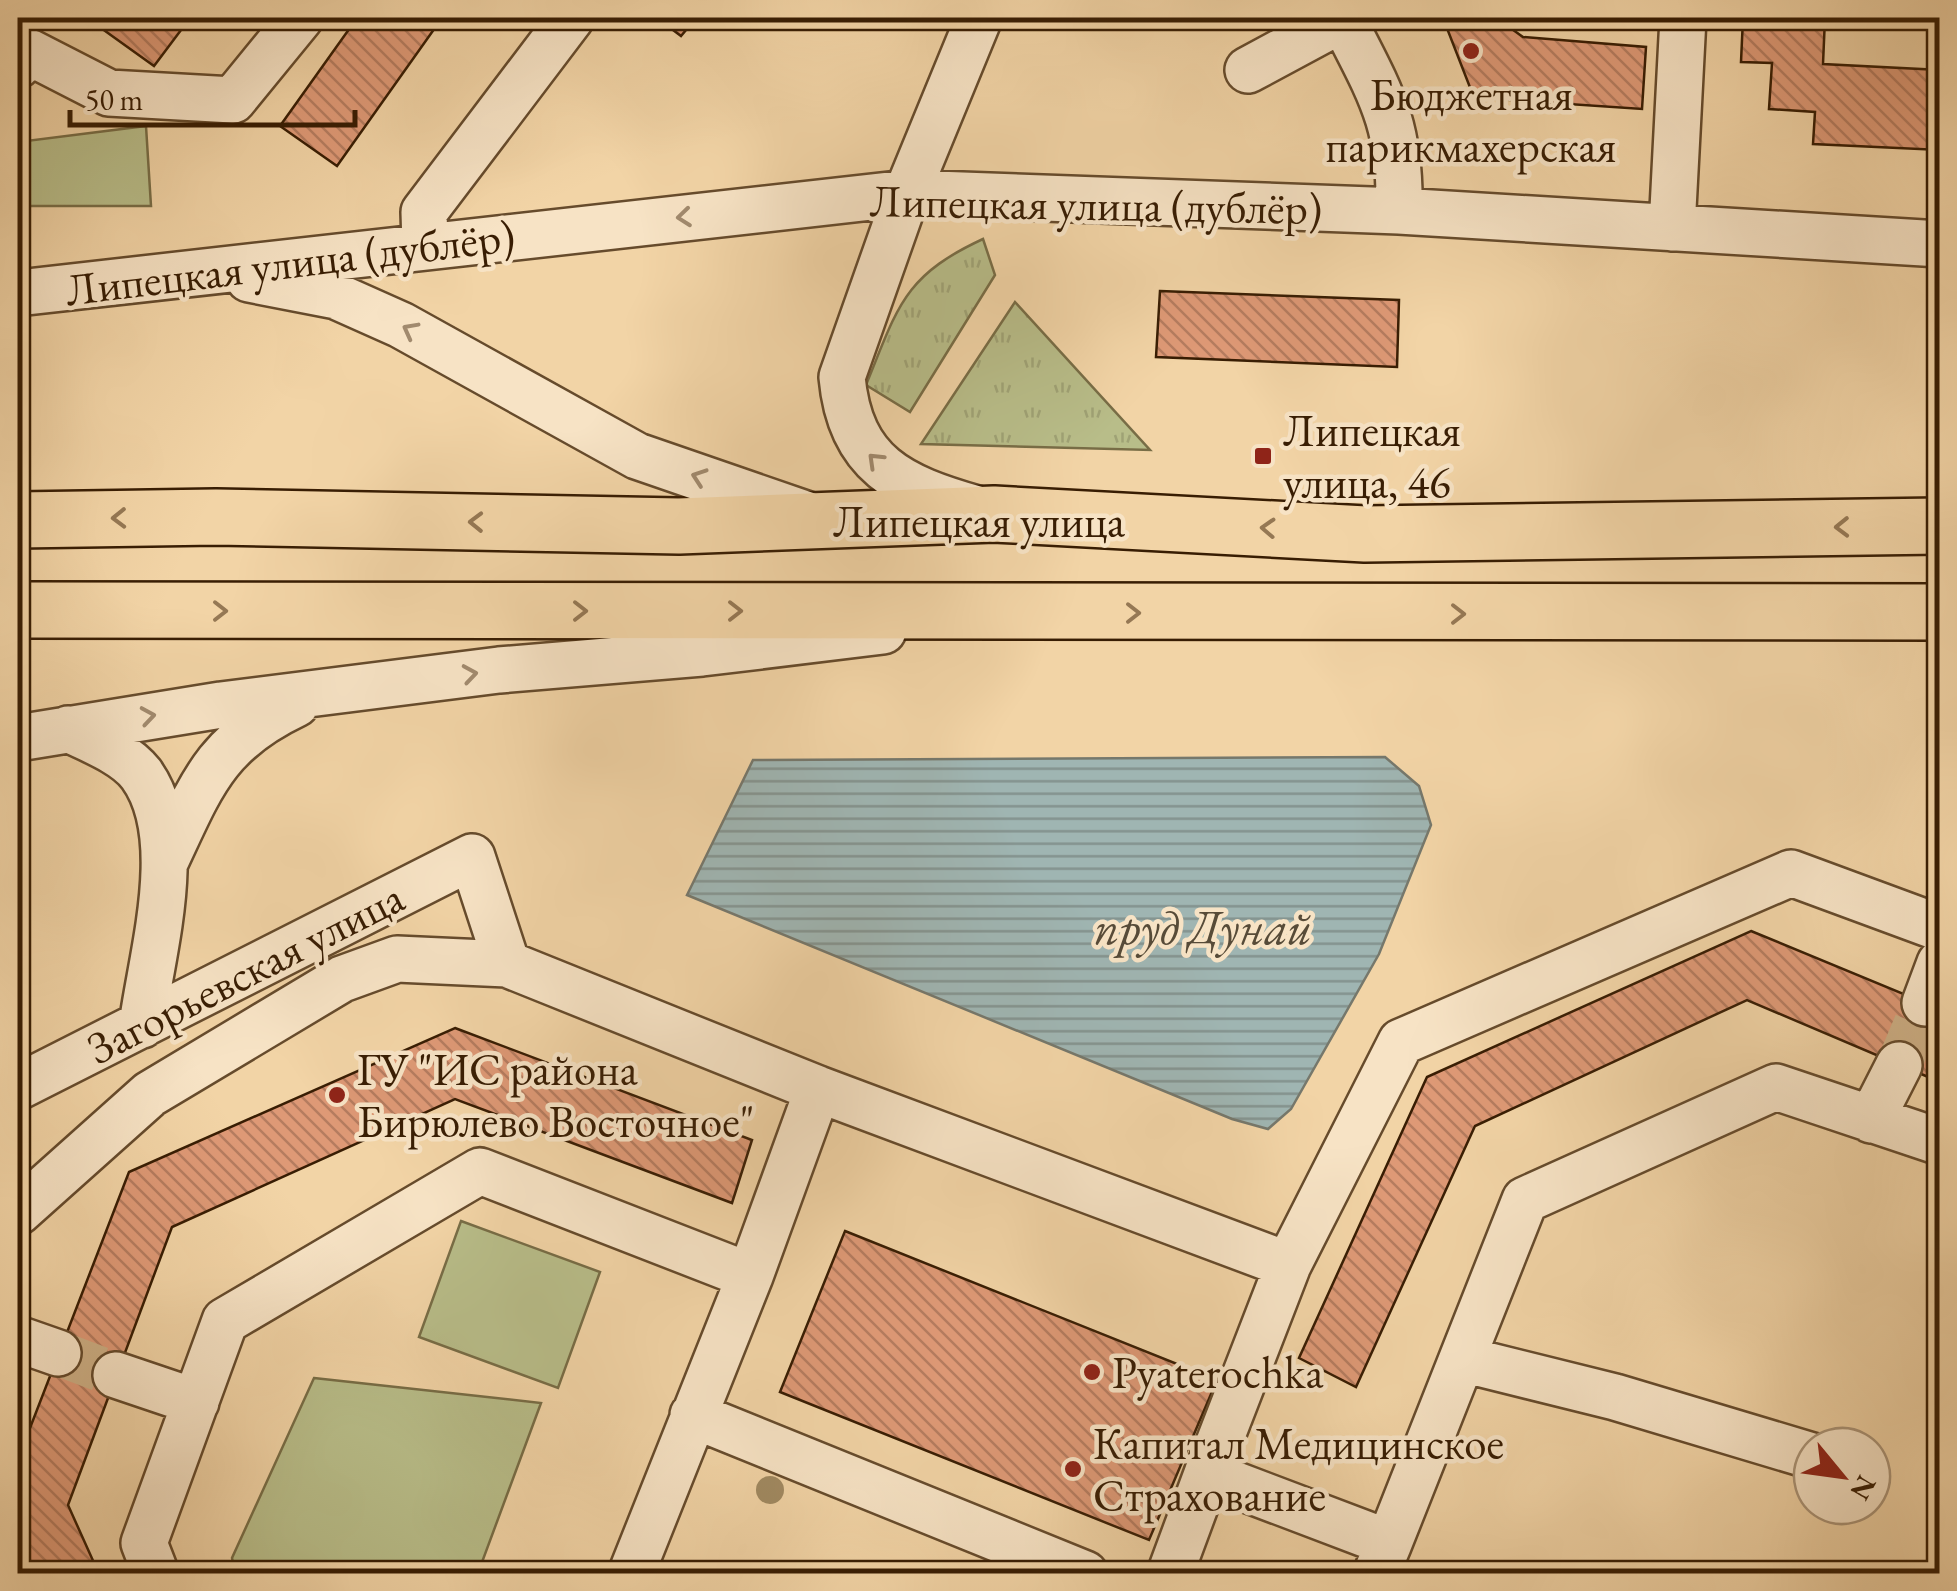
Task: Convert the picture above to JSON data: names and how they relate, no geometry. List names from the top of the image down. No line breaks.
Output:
{"streets":{"main road":["Липецкая улица"],"street":["Липецкая улица (дублёр)","Загорьевская улица"]},"water":["пруд Дунай"],"places":{"other":["Бюджетная парикмахерская","ГУ \"ИС района Бирюлево Восточное\"","Pyaterochka","Капитал Медицинское Страхование"],"transit":["Липецкая улица, 46"]},"scale_bar":"50 m","north":"bottom right"}
